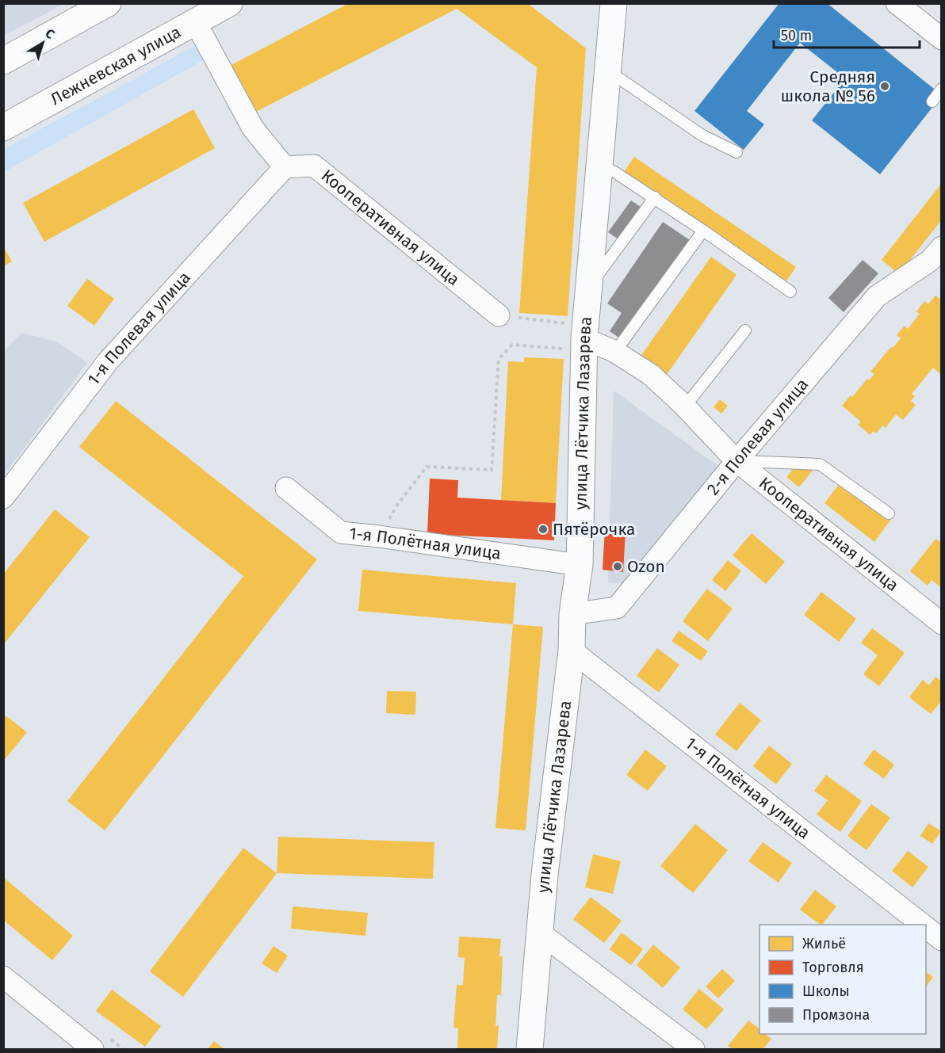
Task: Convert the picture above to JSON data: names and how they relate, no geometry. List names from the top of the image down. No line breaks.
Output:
{"streets":{"main road":["Лежневская улица","улица Лётчика Лазарева"],"street":["Кооперативная улица","1-я Полевая улица","2-я Полевая улица","1-я Полётная улица"]},"crossings":[["Кооперативная улица","1-я Полевая улица"],["Кооперативная улица","улица Лётчика Лазарева"],["Кооперативная улица","2-я Полевая улица"],["улица Лётчика Лазарева","2-я Полевая улица"],["улица Лётчика Лазарева","1-я Полётная улица"]],"places":["Средняя школа № 56","Пятёрочка","Ozon"],"legend":["Жильё","Торговля","Школы","Промзона"],"scale_bar":"50 m","north":"top right"}
